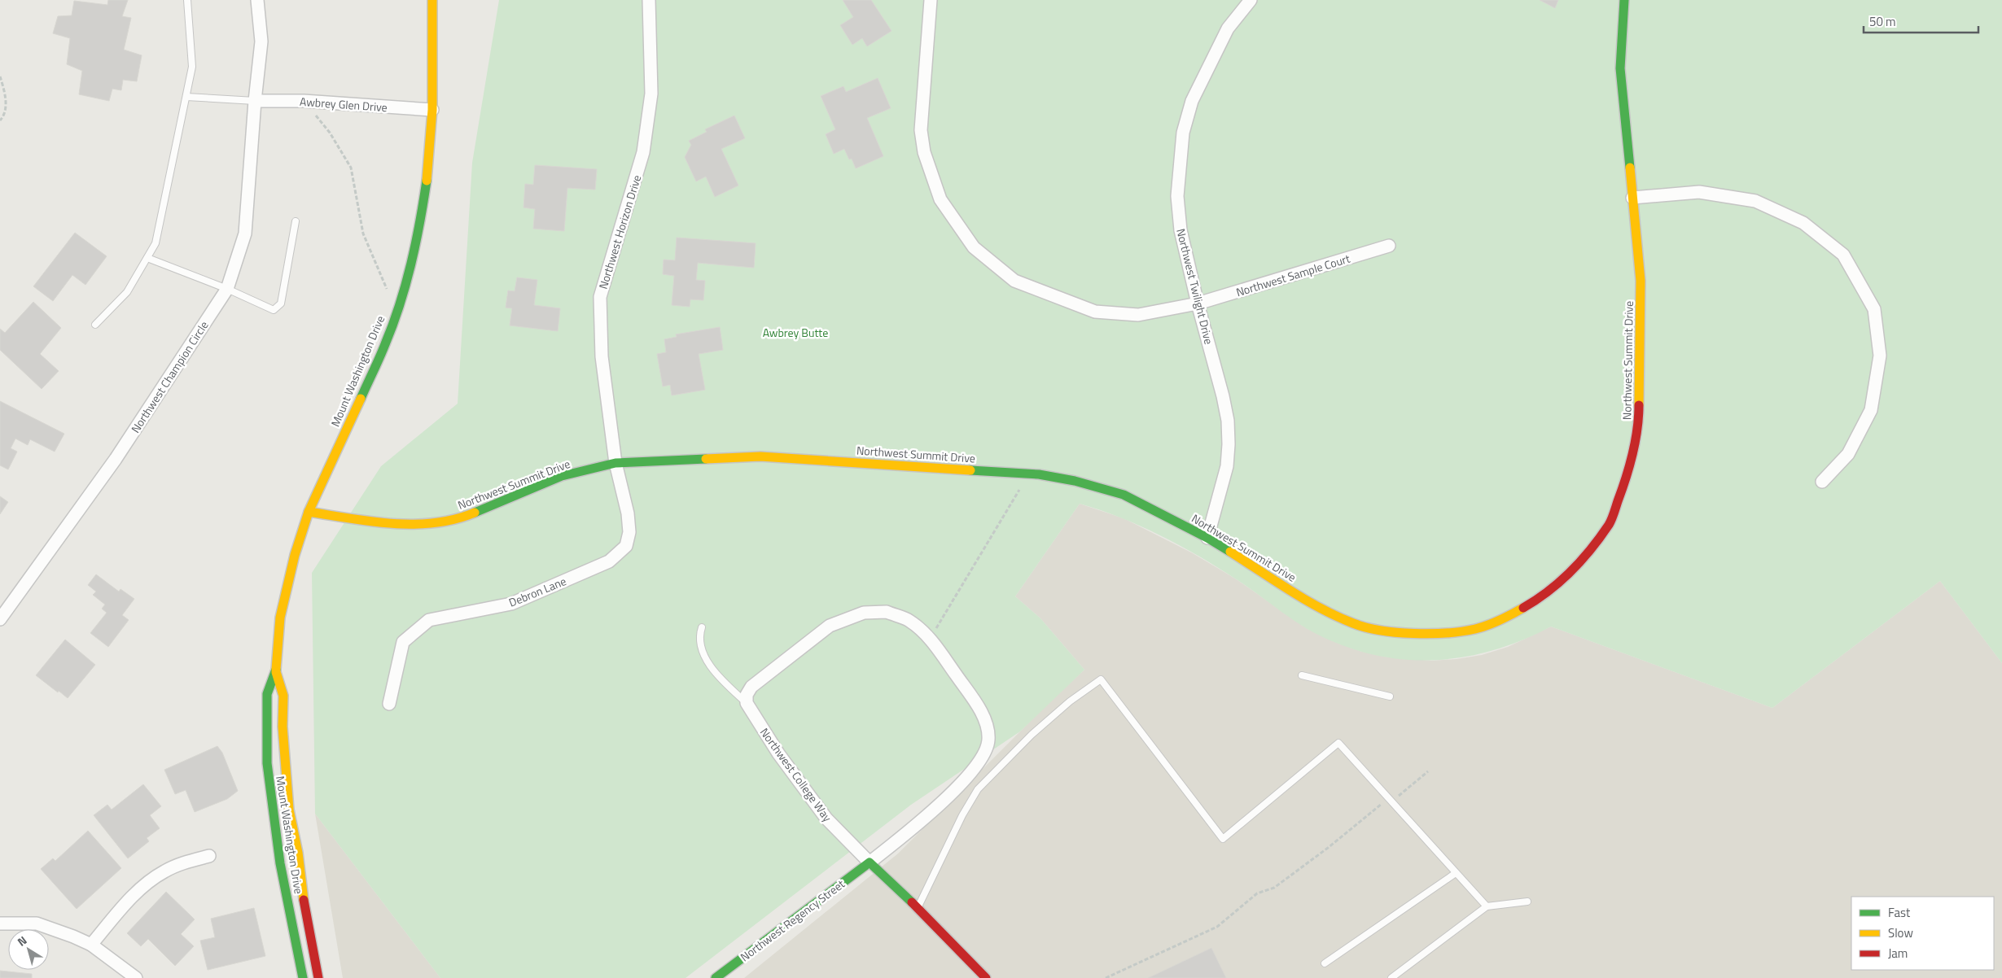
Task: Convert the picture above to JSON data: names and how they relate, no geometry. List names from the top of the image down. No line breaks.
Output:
{"streets":{"street":["Awbrey Glen Drive","Northwest Horizon Drive","Northwest Sample Court","Northwest Twilight Drive","Northwest Summit Drive","Mount Washington Drive","Northwest Champion Circle","Debron Lane","Northwest College Way","Northwest Regency Street"]},"crossings":[["Awbrey Glen Drive","Mount Washington Drive"],["Awbrey Glen Drive","Northwest Champion Circle"],["Northwest Horizon Drive","Northwest Summit Drive"],["Northwest Horizon Drive","Debron Lane"],["Northwest Sample Court","Northwest Twilight Drive"],["Northwest Twilight Drive","Northwest Summit Drive"],["Northwest Summit Drive","Mount Washington Drive"],["Northwest Summit Drive","Debron Lane"],["Northwest College Way","Northwest Regency Street"]],"parks":["Awbrey Butte"],"legend":["Fast","Slow","Jam"],"scale_bar":"50 m","north":"top left"}
